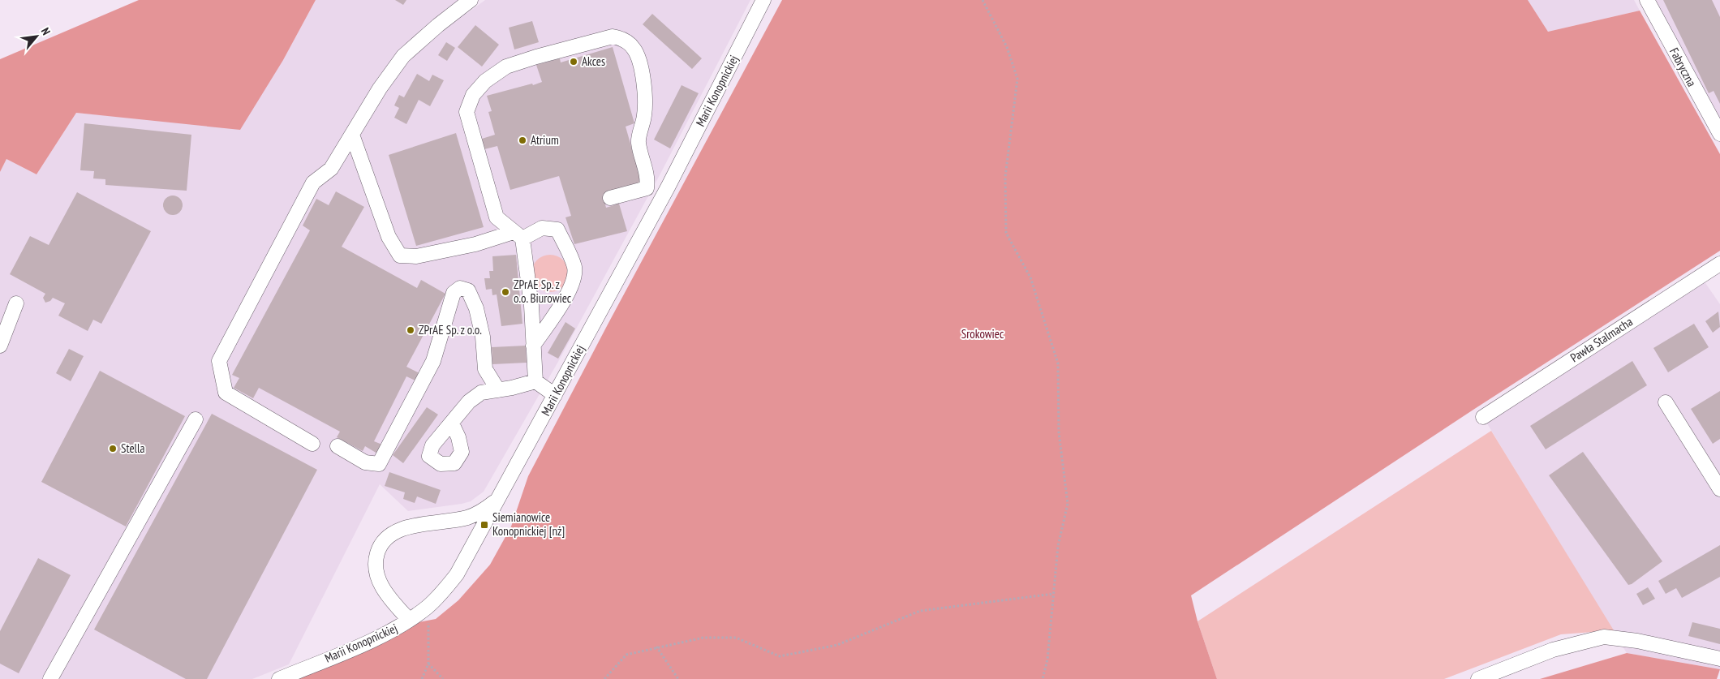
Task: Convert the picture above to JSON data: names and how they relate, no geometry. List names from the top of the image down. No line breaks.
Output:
{"streets":{"street":["Fabryczna","Marii Konopnickiej","Pawła Stalmacha"]},"parks":["Srokowiec"],"places":{"other":["Akces","Atrium","ZPrAE Sp. z o.o. Biurowiec","ZPrAE Sp. z o.o.","Stella"],"transit":["Siemianowice Konopnickiej [nż]"]},"north":"top right"}
